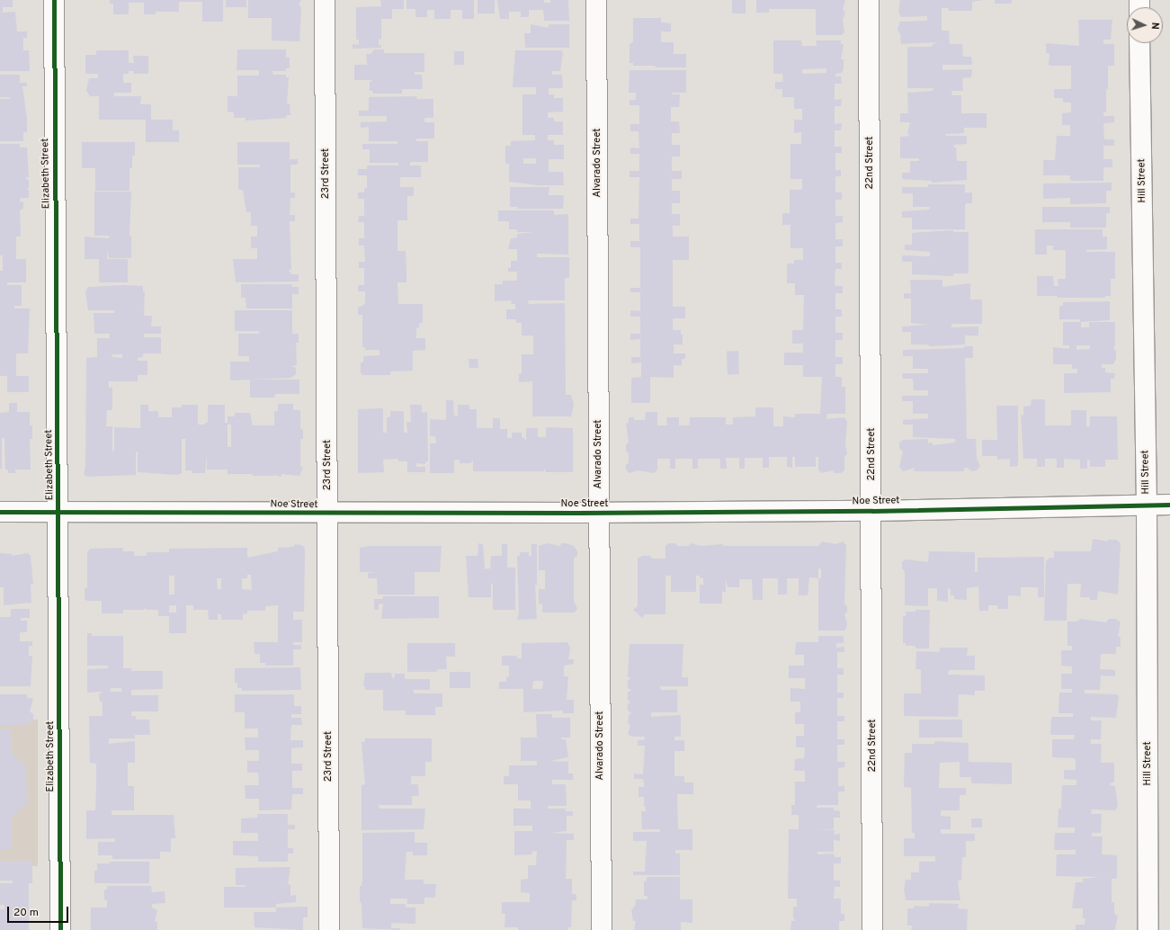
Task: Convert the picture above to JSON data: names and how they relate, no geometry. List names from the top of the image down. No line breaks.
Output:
{"streets":{"street":["Alvarado Street","22nd Street","Elizabeth Street","23rd Street","Hill Street","Noe Street"]},"crossings":[["Alvarado Street","Noe Street"],["22nd Street","Noe Street"],["Elizabeth Street","Noe Street"],["23rd Street","Noe Street"],["Hill Street","Noe Street"]],"scale_bar":"20 m","north":"right"}
